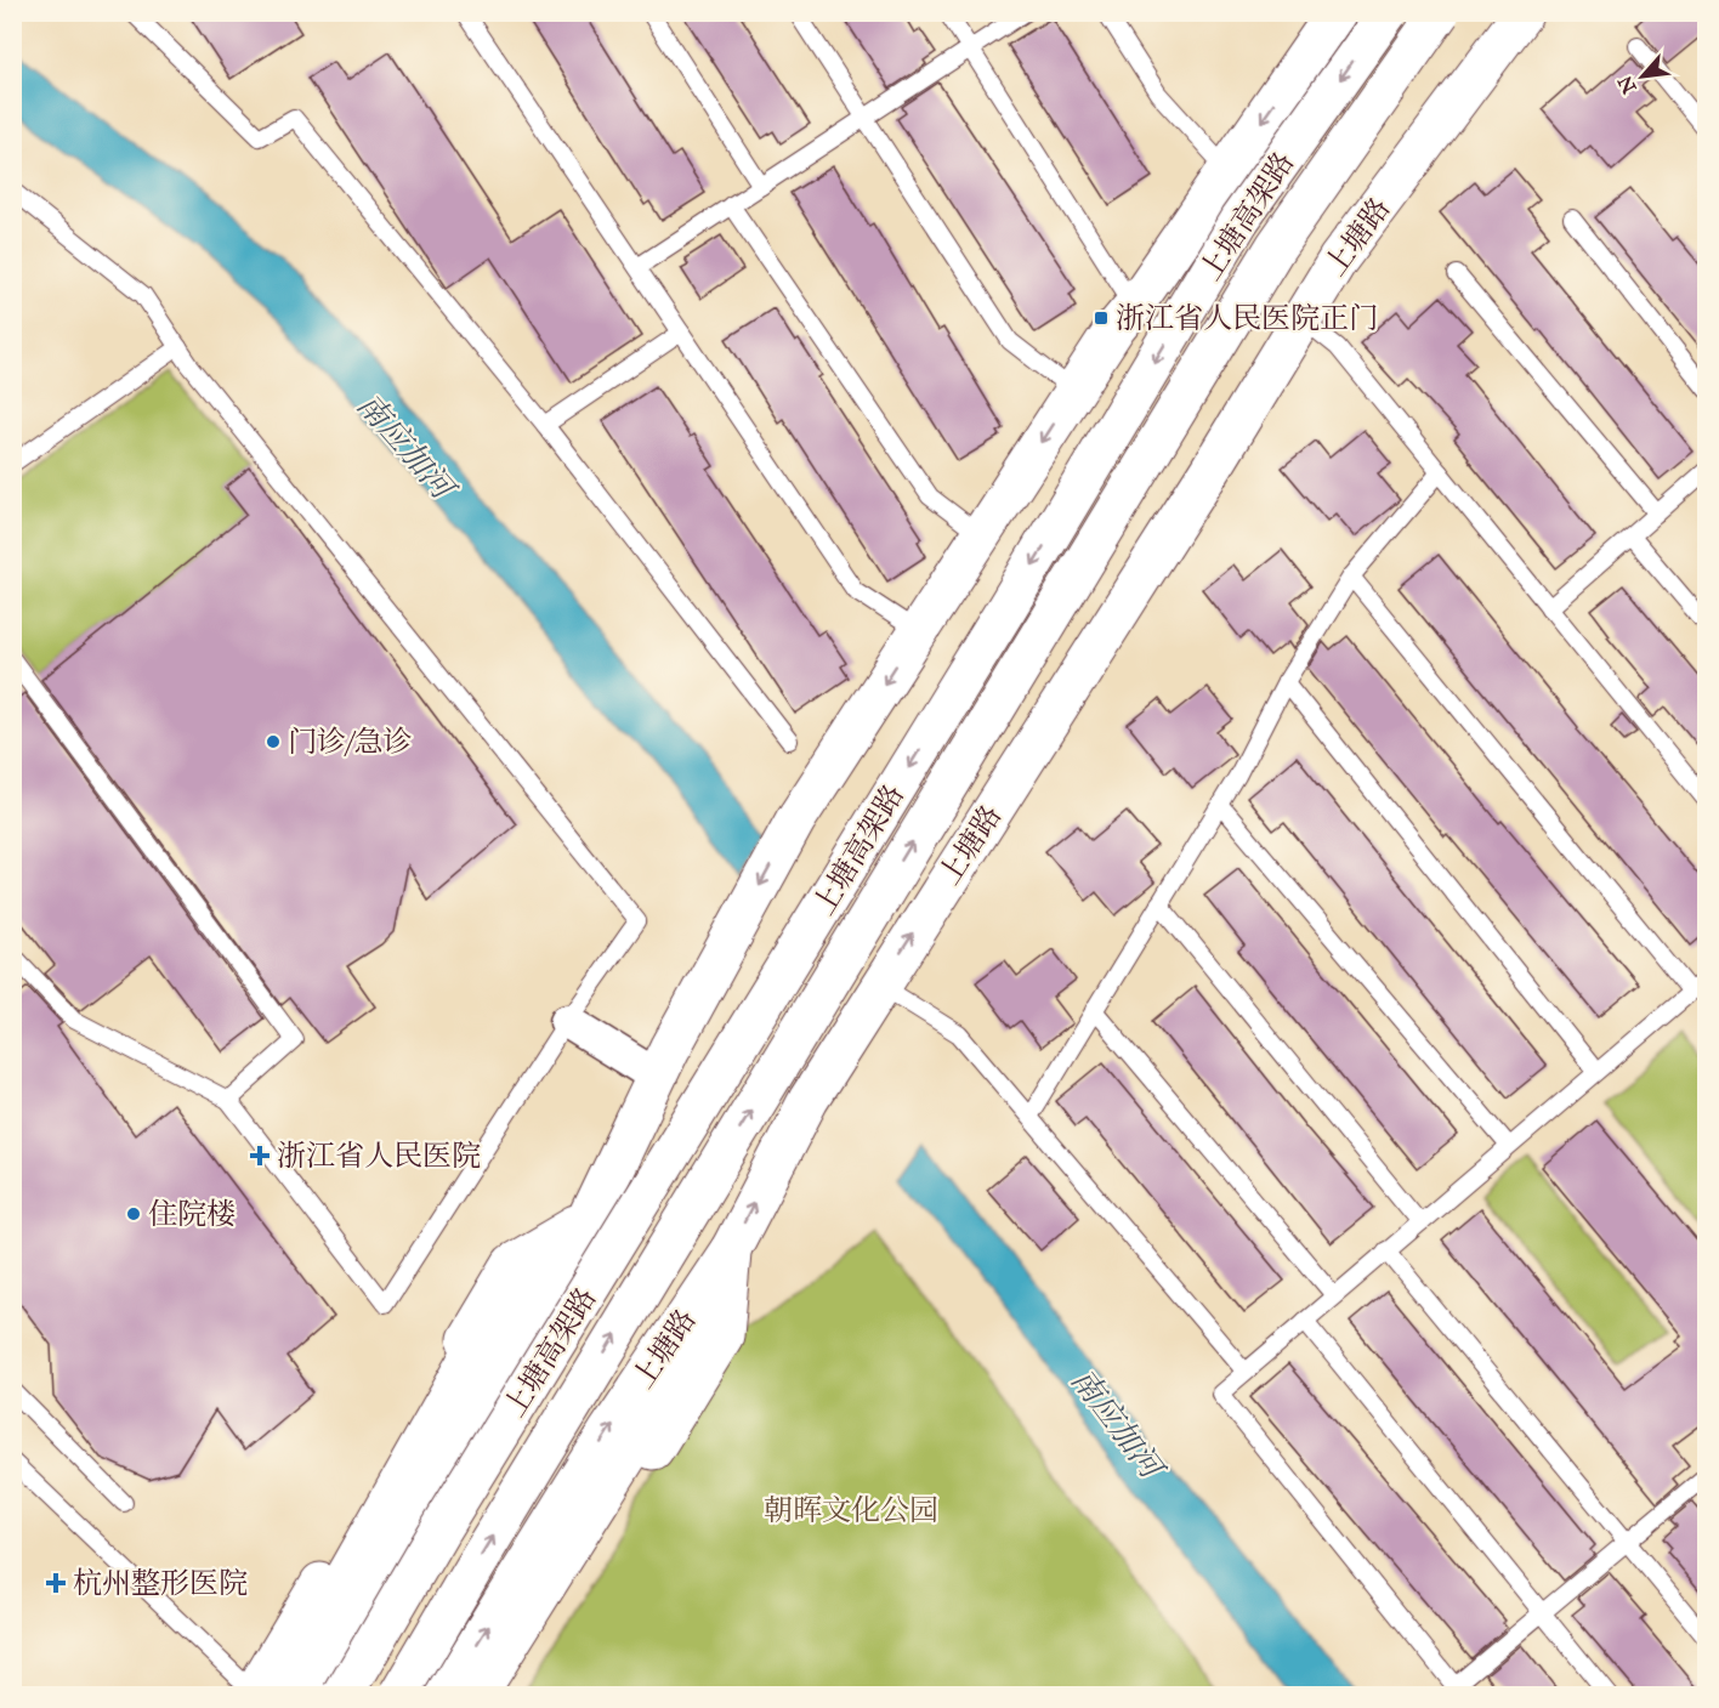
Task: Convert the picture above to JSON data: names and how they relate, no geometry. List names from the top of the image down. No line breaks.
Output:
{"streets":{"main road":["上塘高架路","上塘路"]},"water":["南应加河"],"parks":["朝晖文化公园"],"places":{"transit":["浙江省人民医院正门"],"other":["门诊/急诊","住院楼"],"health":["浙江省人民医院","杭州整形医院"]},"north":"bottom left"}
